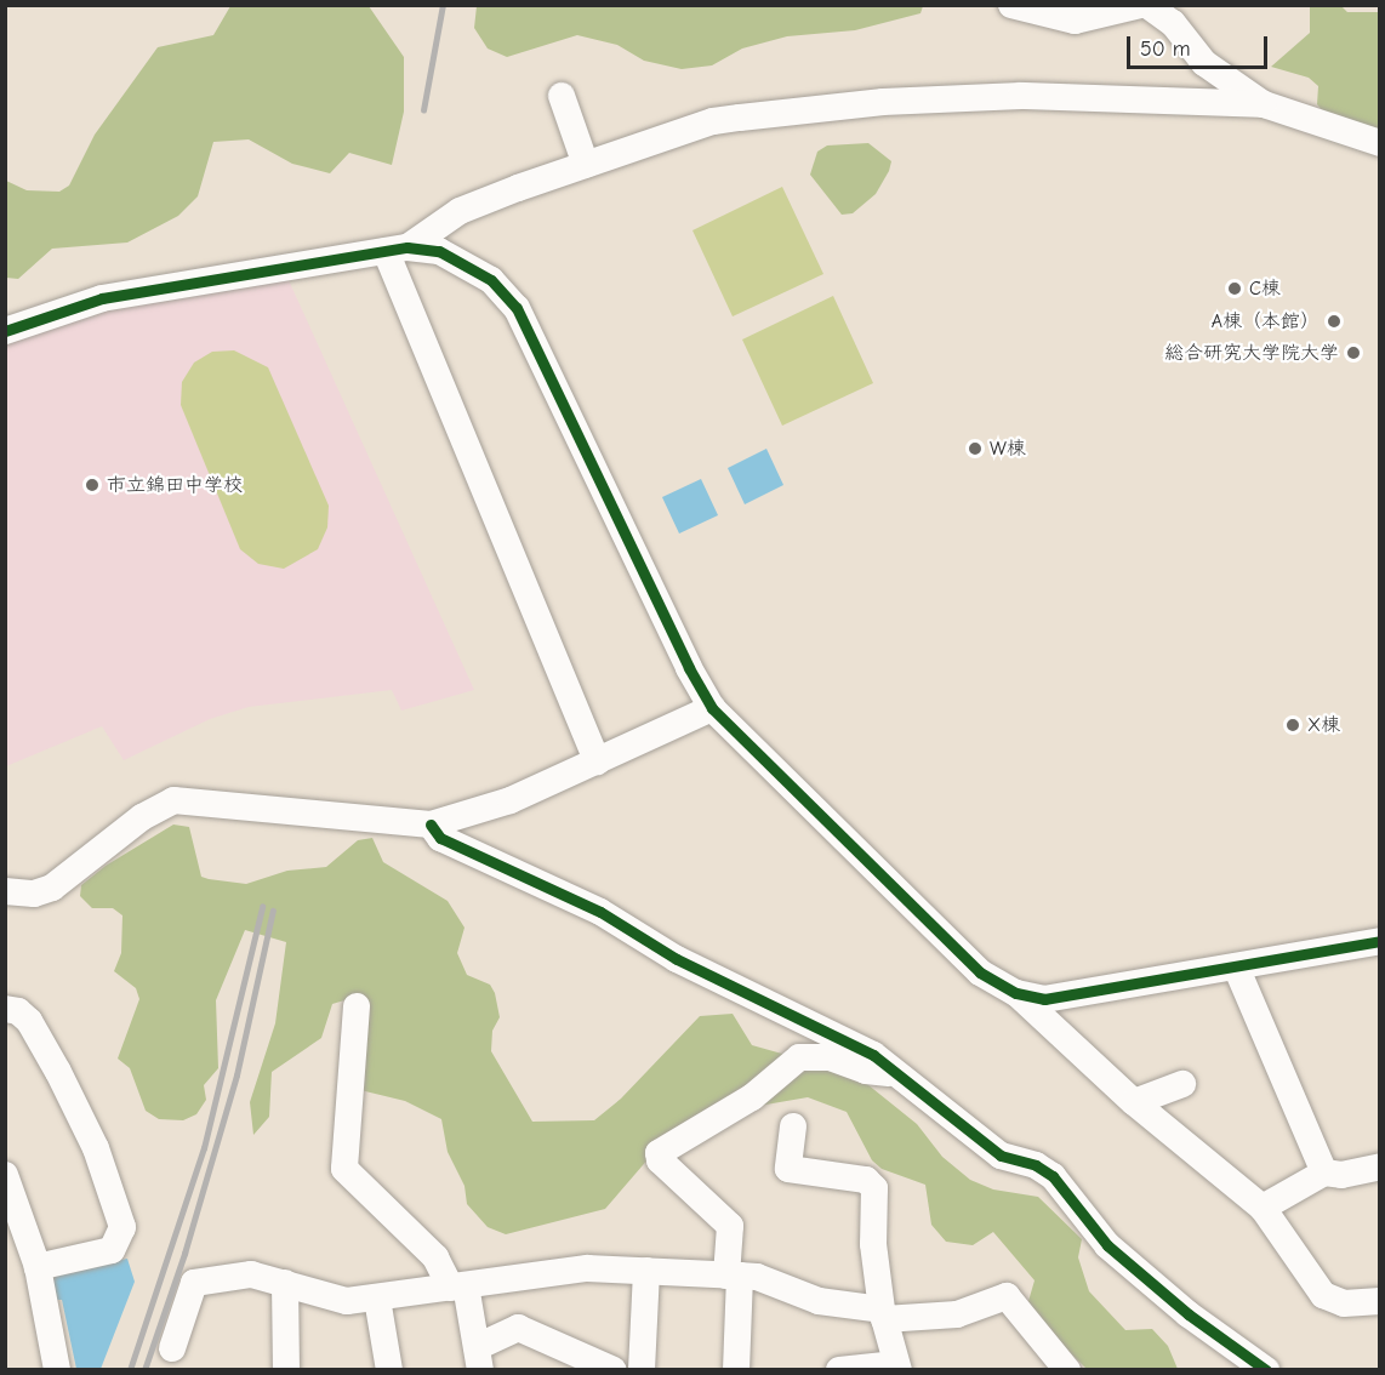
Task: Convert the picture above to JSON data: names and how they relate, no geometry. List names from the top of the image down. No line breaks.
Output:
{"places":["C棟","A棟（本館）","総合研究大学院大学","W棟","市立錦田中学校","X棟"],"scale_bar":"50 m"}
